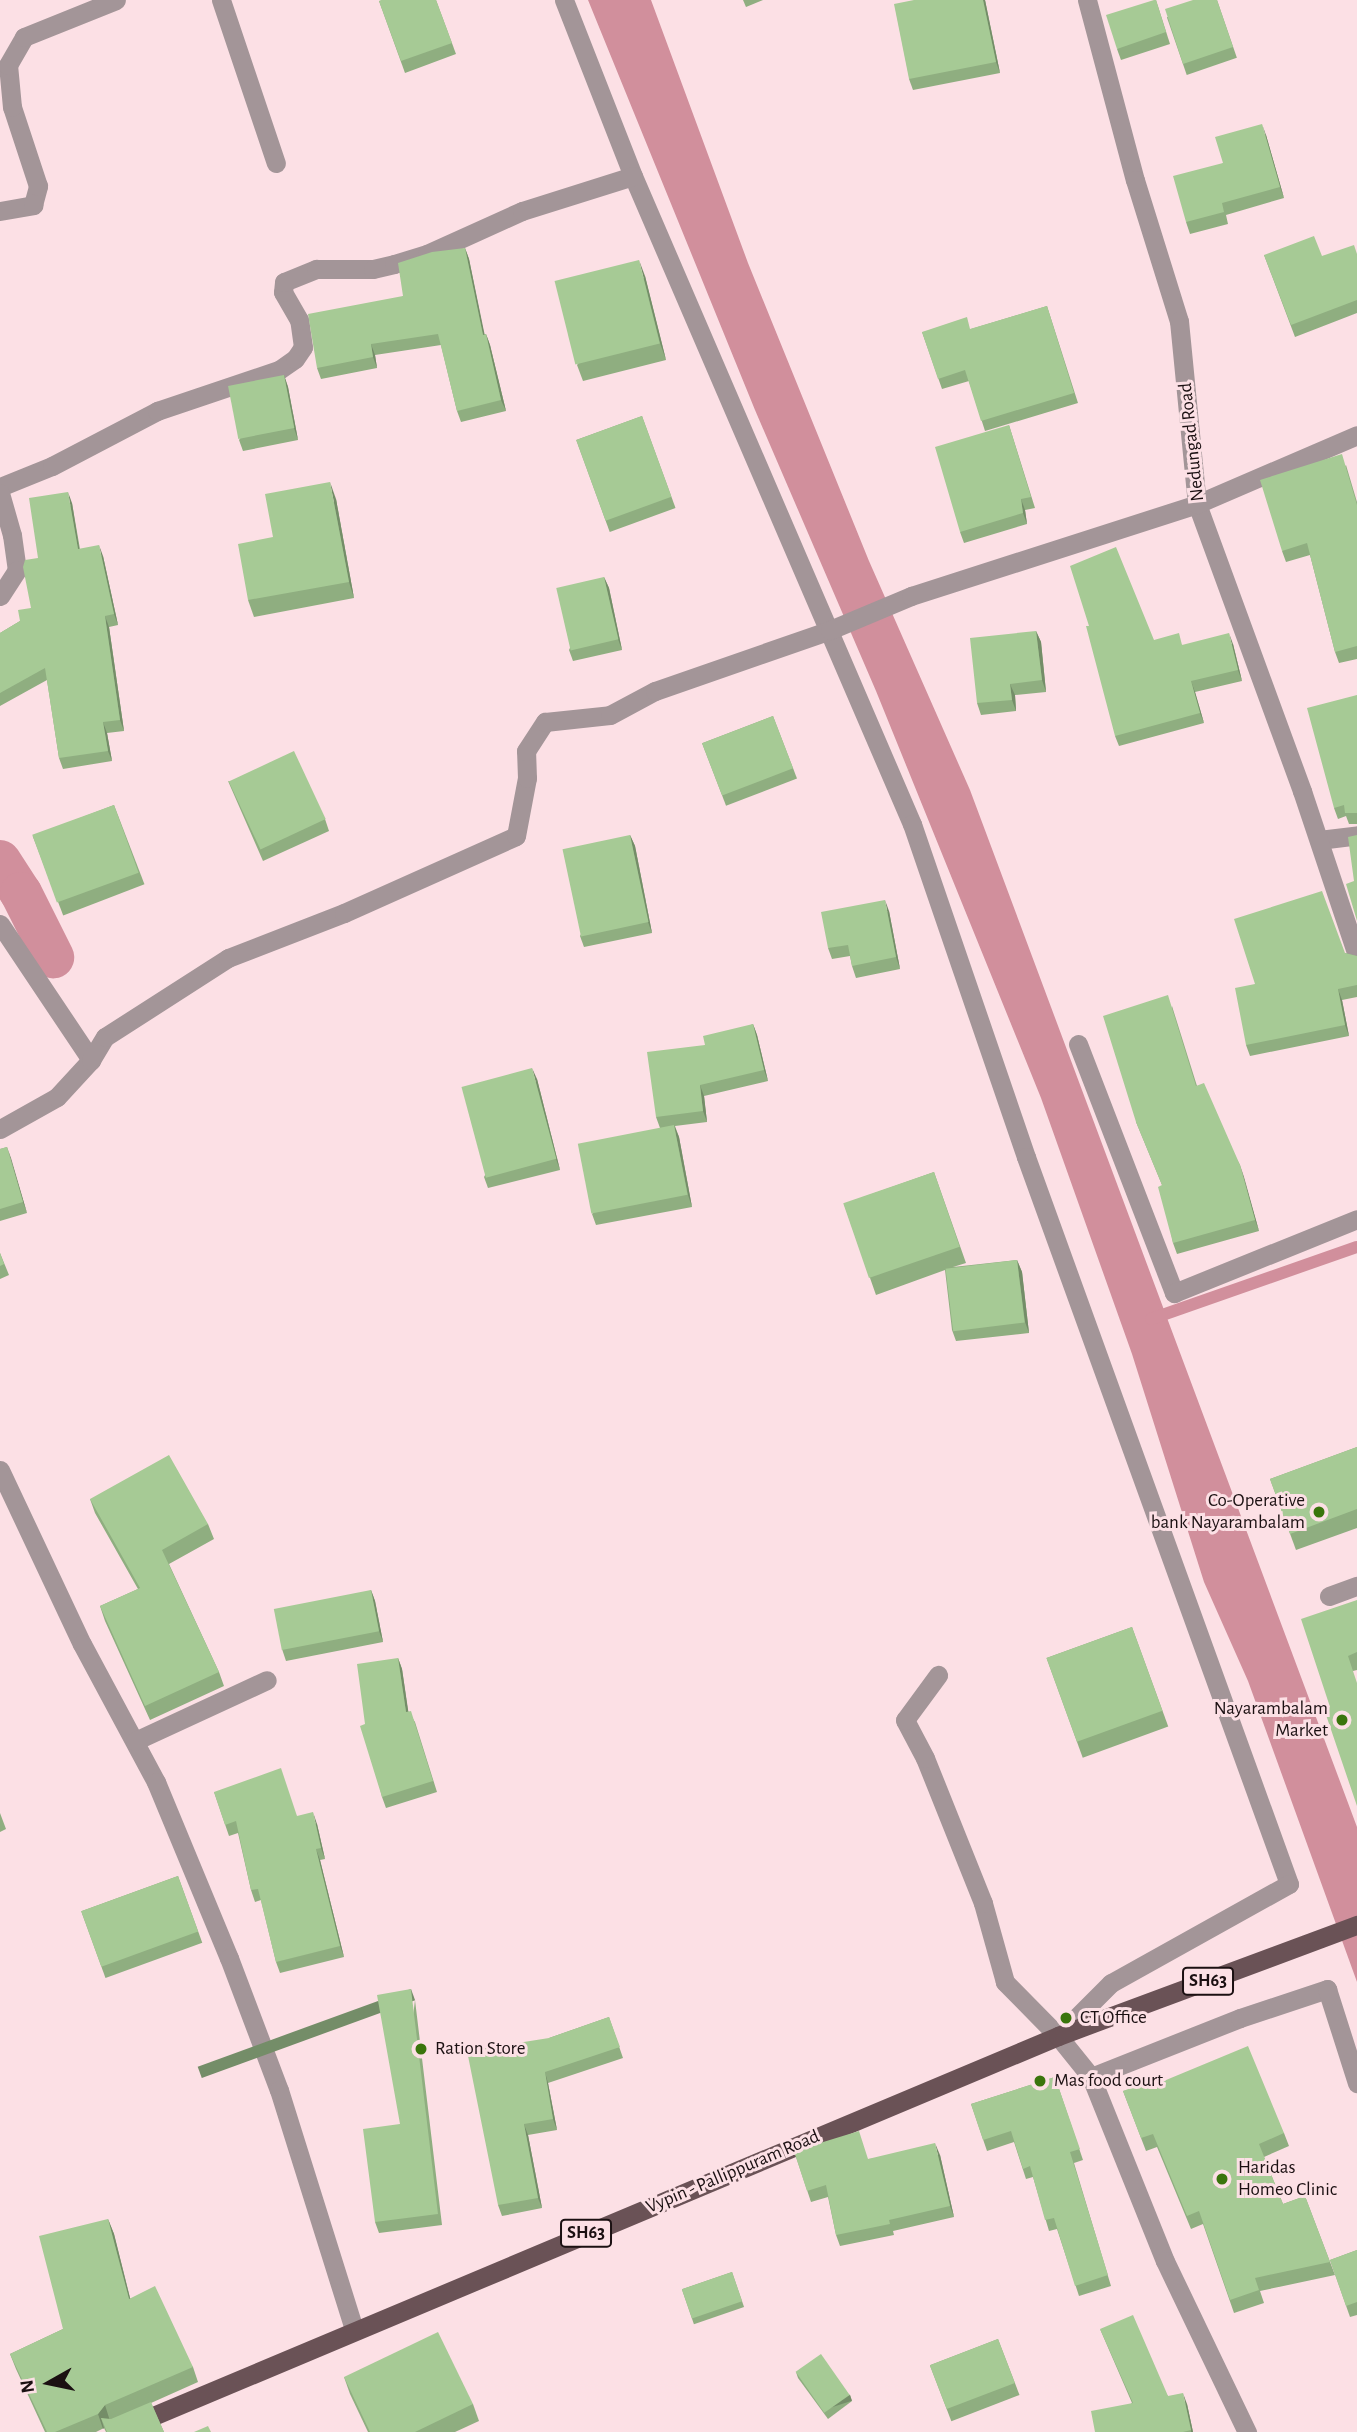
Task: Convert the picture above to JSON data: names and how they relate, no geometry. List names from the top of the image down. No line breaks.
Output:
{"streets":{"main road":["SH63","Vypin - Pallippuram Road"],"street":["Nedungad Road"]},"places":["Co-Operative bank Nayarambalam","Nayarambalam Market","CT Office","Ration Store","Mas food court","Haridas Homeo Clinic"],"north":"left"}
